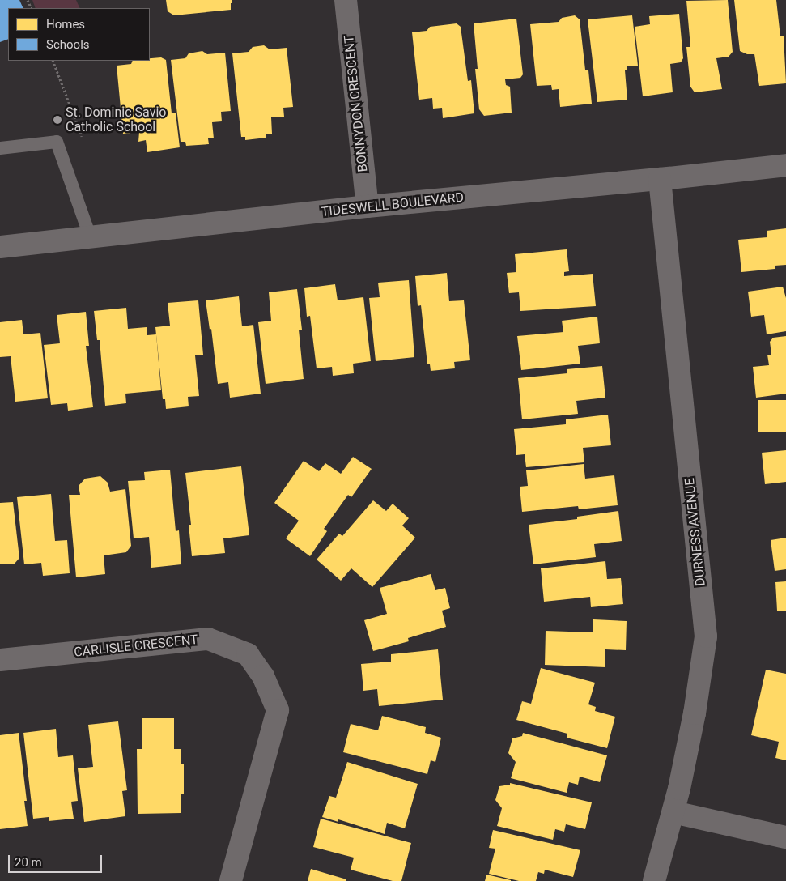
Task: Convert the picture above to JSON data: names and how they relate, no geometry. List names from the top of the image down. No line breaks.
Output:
{"streets":{"street":["BONNYDON CRESCENT","TIDESWELL BOULEVARD","DURNESS AVENUE","CARLISLE CRESCENT"]},"crossings":[["BONNYDON CRESCENT","TIDESWELL BOULEVARD"],["TIDESWELL BOULEVARD","DURNESS AVENUE"]],"places":["St. Dominic Savio Catholic School"],"legend":["Homes","Schools"],"scale_bar":"20 m"}
